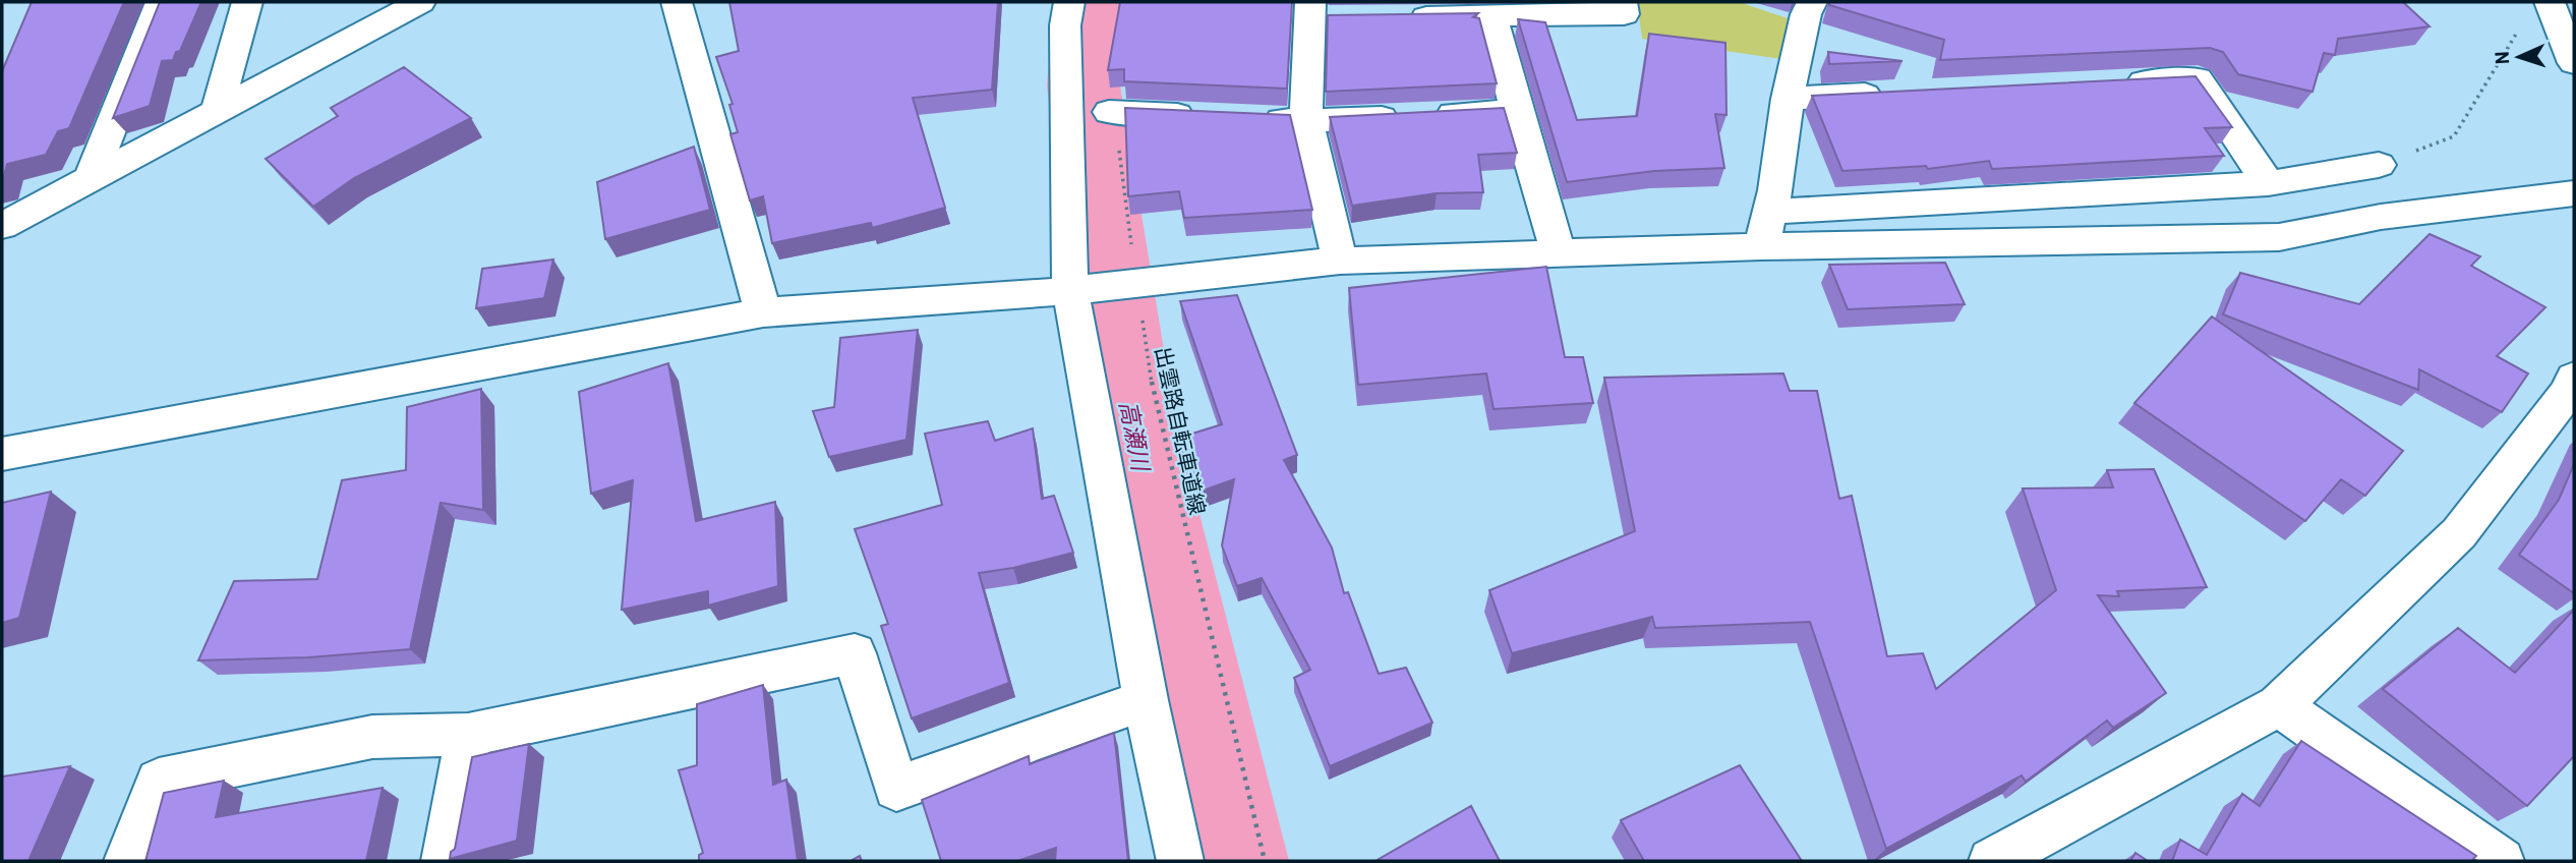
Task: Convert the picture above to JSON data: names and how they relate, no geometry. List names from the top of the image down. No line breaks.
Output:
{"streets":{"path":["出雲路自転車道線"]},"water":["高瀬川"],"north":"left"}
